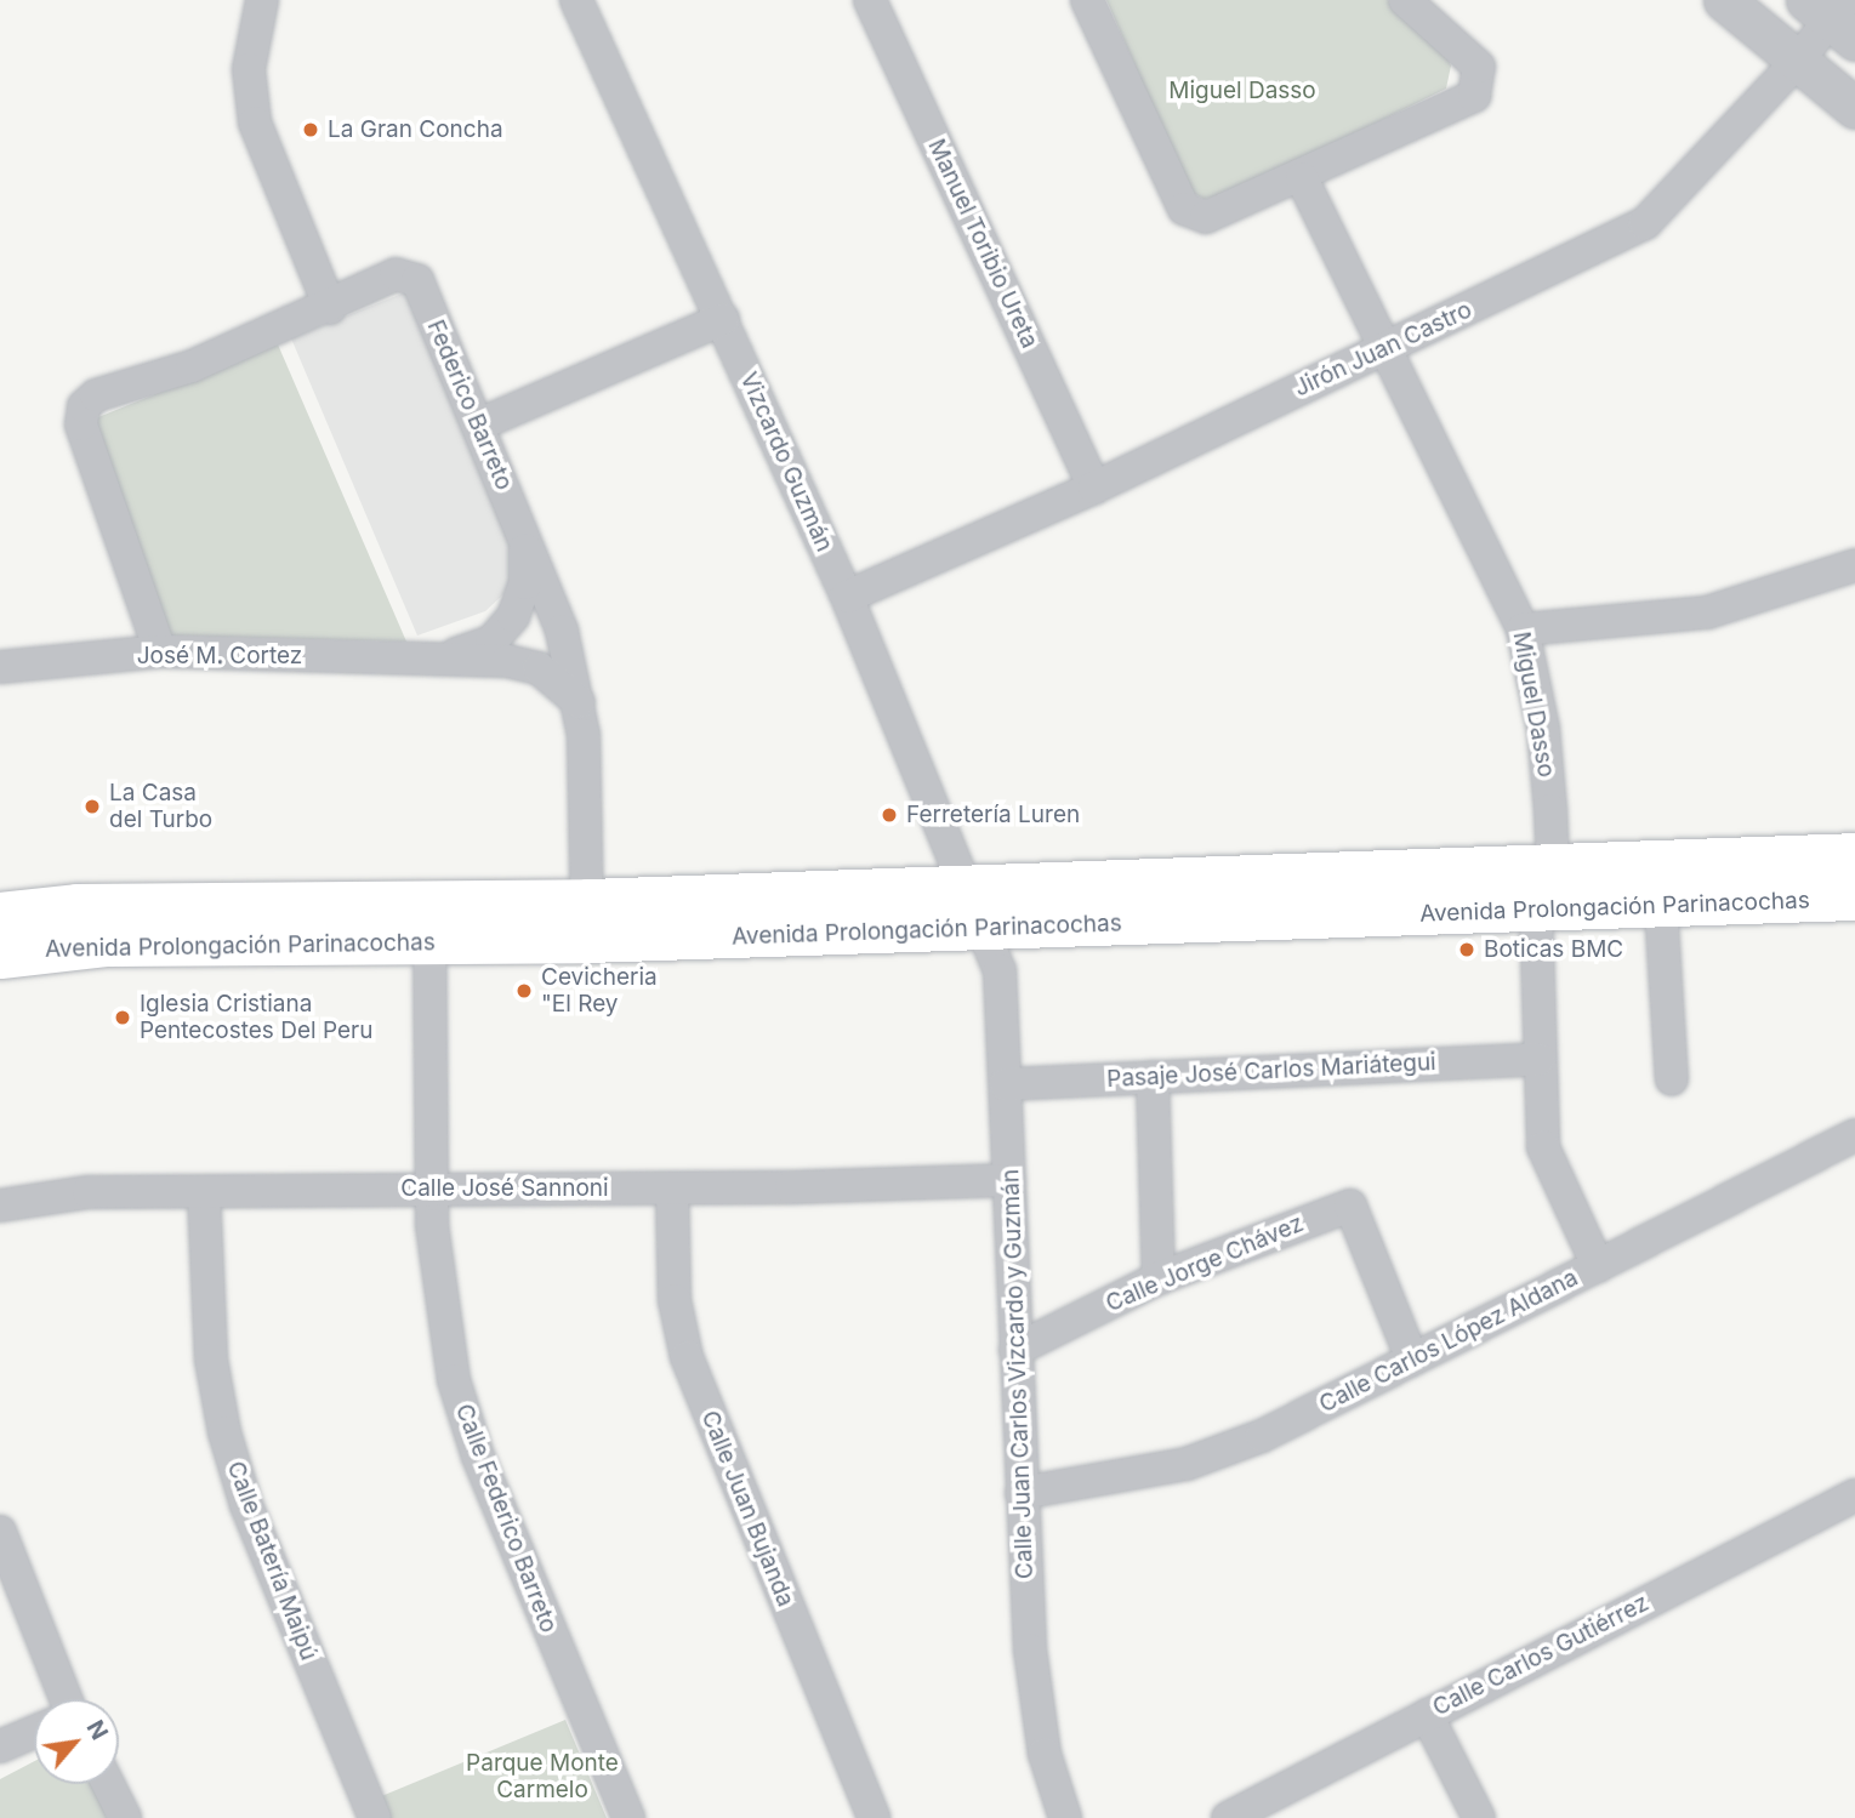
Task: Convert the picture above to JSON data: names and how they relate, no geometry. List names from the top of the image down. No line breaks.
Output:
{"streets":{"main road":["Avenida Prolongación Parinacochas"],"street":["Manuel Toribio Ureta","Jirón Juan Castro","Federico Barreto","Vizcardo Guzmán","José M. Cortez","Miguel Dasso","Pasaje José Carlos Mariátegui","Calle José Sannoni","Calle Jorge Chávez","Calle Carlos López Aldana","Calle Juan Carlos Vizcardo y Guzmán","Calle Juan Bujanda","Calle Federico Barreto","Calle Batería Maipú","Calle Carlos Gutiérrez"]},"crossings":[["Manuel Toribio Ureta","Jirón Juan Castro"],["Jirón Juan Castro","Vizcardo Guzmán"],["Jirón Juan Castro","Miguel Dasso"],["Federico Barreto","José M. Cortez"],["Federico Barreto","Avenida Prolongación Parinacochas"],["Vizcardo Guzmán","Avenida Prolongación Parinacochas"],["Vizcardo Guzmán","Calle Juan Carlos Vizcardo y Guzmán"],["Miguel Dasso","Avenida Prolongación Parinacochas"],["Miguel Dasso","Pasaje José Carlos Mariátegui"],["Miguel Dasso","Calle Carlos López Aldana"],["Avenida Prolongación Parinacochas","Calle Juan Carlos Vizcardo y Guzmán"],["Avenida Prolongación Parinacochas","Calle Federico Barreto"],["Pasaje José Carlos Mariátegui","Calle Juan Carlos Vizcardo y Guzmán"],["Calle José Sannoni","Calle Juan Carlos Vizcardo y Guzmán"],["Calle José Sannoni","Calle Juan Bujanda"],["Calle José Sannoni","Calle Federico Barreto"],["Calle José Sannoni","Calle Batería Maipú"],["Calle Jorge Chávez","Calle Carlos López Aldana"],["Calle Jorge Chávez","Calle Juan Carlos Vizcardo y Guzmán"],["Calle Carlos López Aldana","Calle Juan Carlos Vizcardo y Guzmán"]],"parks":["Miguel Dasso","Parque Monte Carmelo"],"places":["La Gran Concha","La Casa del Turbo","Ferretería Luren","Boticas BMC","Cevicheria \"El Rey","Iglesia Cristiana Pentecostes Del Peru"],"north":"top right"}
